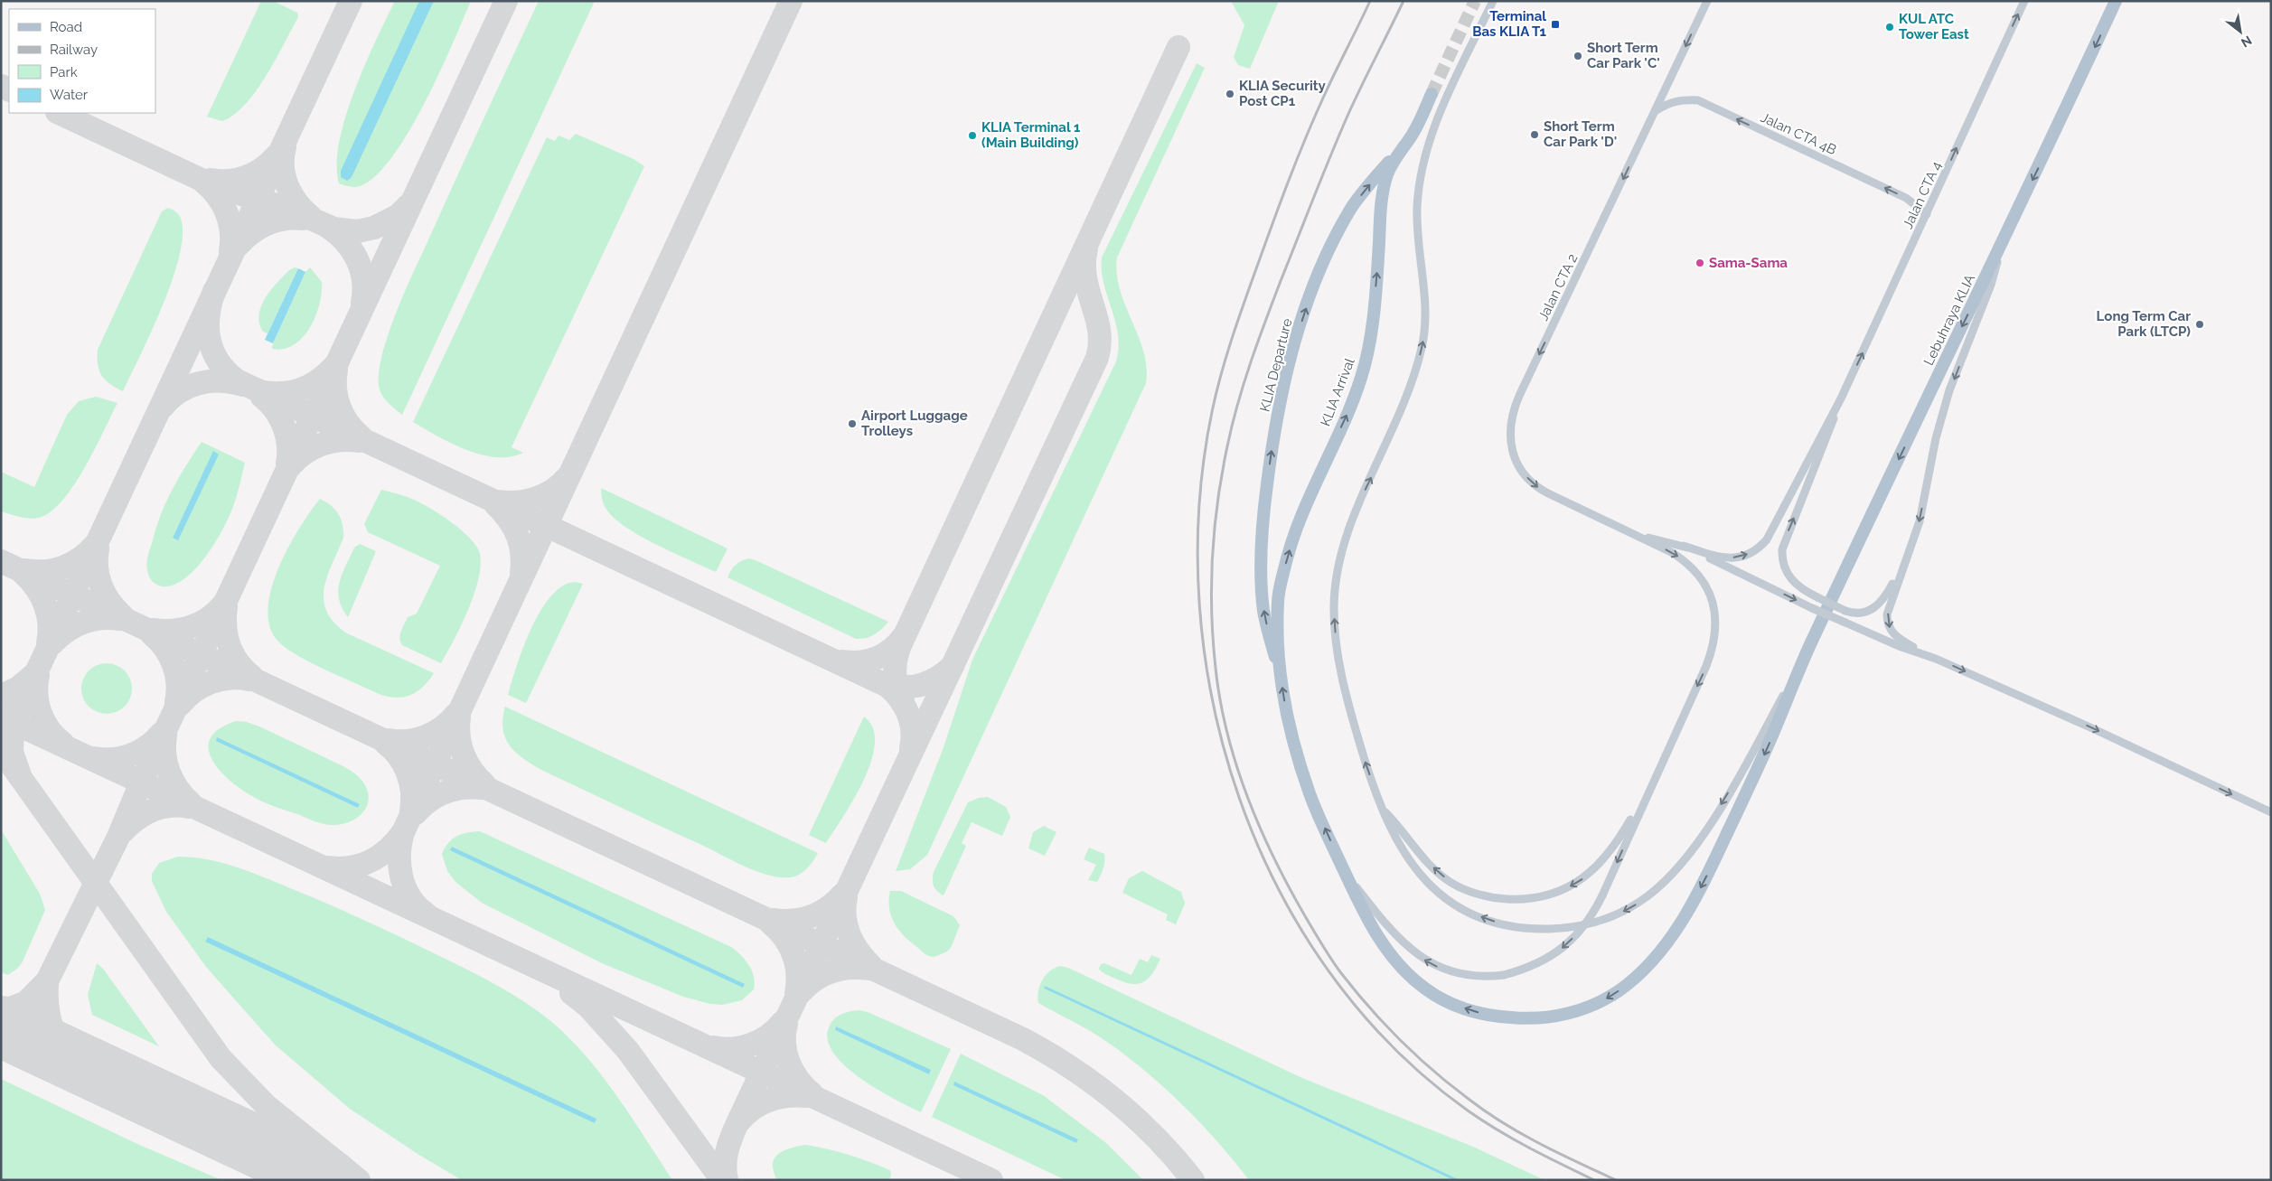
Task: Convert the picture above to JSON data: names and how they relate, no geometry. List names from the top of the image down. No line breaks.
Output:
{"streets":{"main road":["Lebuhraya KLIA","KLIA Departure","KLIA Arrival"],"street":["Jalan CTA 4B","Jalan CTA 4","Jalan CTA 2"]},"crossings":[["Jalan CTA 4B","Jalan CTA 4"],["Jalan CTA 4B","Jalan CTA 2"],["Lebuhraya KLIA","KLIA Departure"],["Lebuhraya KLIA","KLIA Arrival"],["KLIA Departure","KLIA Arrival"]],"one_way":["Jalan CTA 4B","Jalan CTA 4","Jalan CTA 2","KLIA Departure","KLIA Arrival"],"places":{"transit":["Terminal Bas KLIA T1"],"other":["KUL ATC Tower East","Short Term Car Park 'C'","KLIA Security Post CP1","Short Term Car Park 'D'","KLIA Terminal 1 (Main Building)","Sama-Sama","Long Term Car Park (LTCP)","Airport Luggage Trolleys"]},"legend":["Road","Railway","Park","Water"],"north":"bottom right"}
